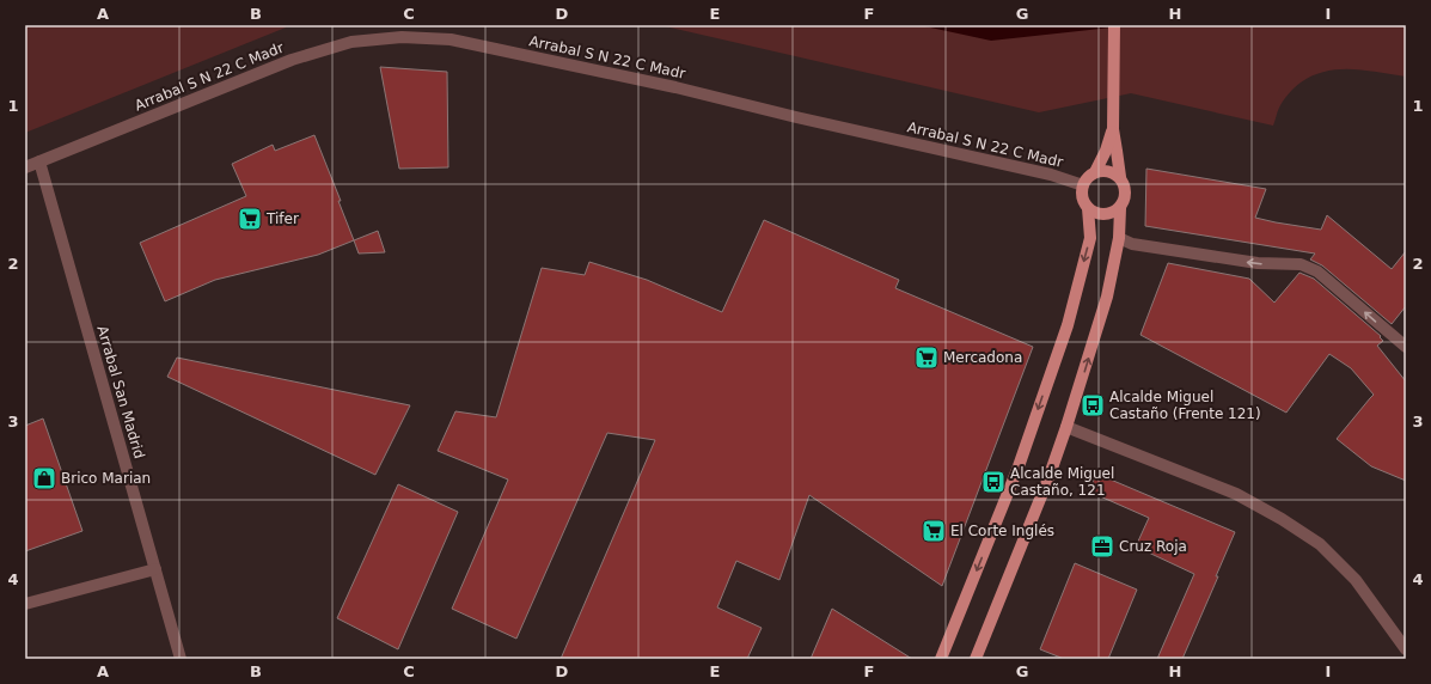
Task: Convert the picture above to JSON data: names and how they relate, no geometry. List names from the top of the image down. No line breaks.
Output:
{"streets":{"street":["Arrabal S N 22 C Madr","Arrabal San Madrid"]},"crossings":[["Arrabal S N 22 C Madr","Arrabal San Madrid"]],"places":{"supermarket":["Tifer","Mercadona","El Corte Inglés"],"bus stop":["Alcalde Miguel Castaño (Frente 121)","Alcalde Miguel Castaño, 121"],"shop":["Brico Marian"],"office":["Cruz Roja"]},"grid":{"columns":["A","B","C","D","E","F","G","H","I"],"rows":["1","2","3","4"]}}
